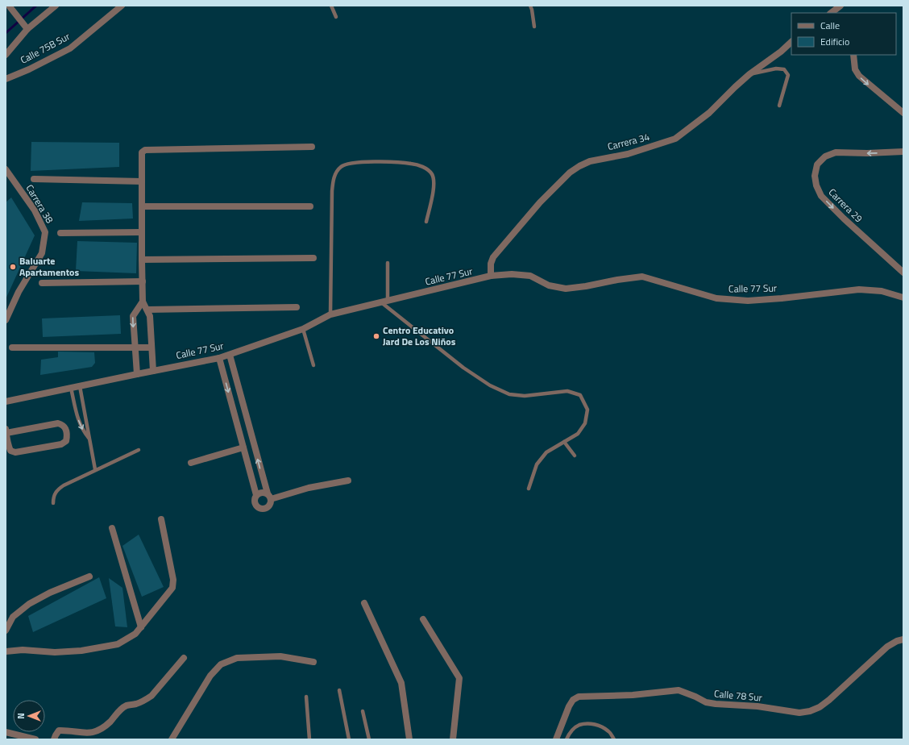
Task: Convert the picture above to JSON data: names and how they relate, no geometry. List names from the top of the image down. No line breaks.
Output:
{"streets":{"street":["Calle 75B Sur","Carrera 34","Carrera 38","Carrera 29","Calle 77 Sur","Calle 78 Sur"]},"crossings":[["Carrera 34","Calle 77 Sur"]],"places":["Baluarte Apartamentos","Centro Educativo Jard De Los Niños"],"legend":["Calle","Edificio"],"north":"left"}
